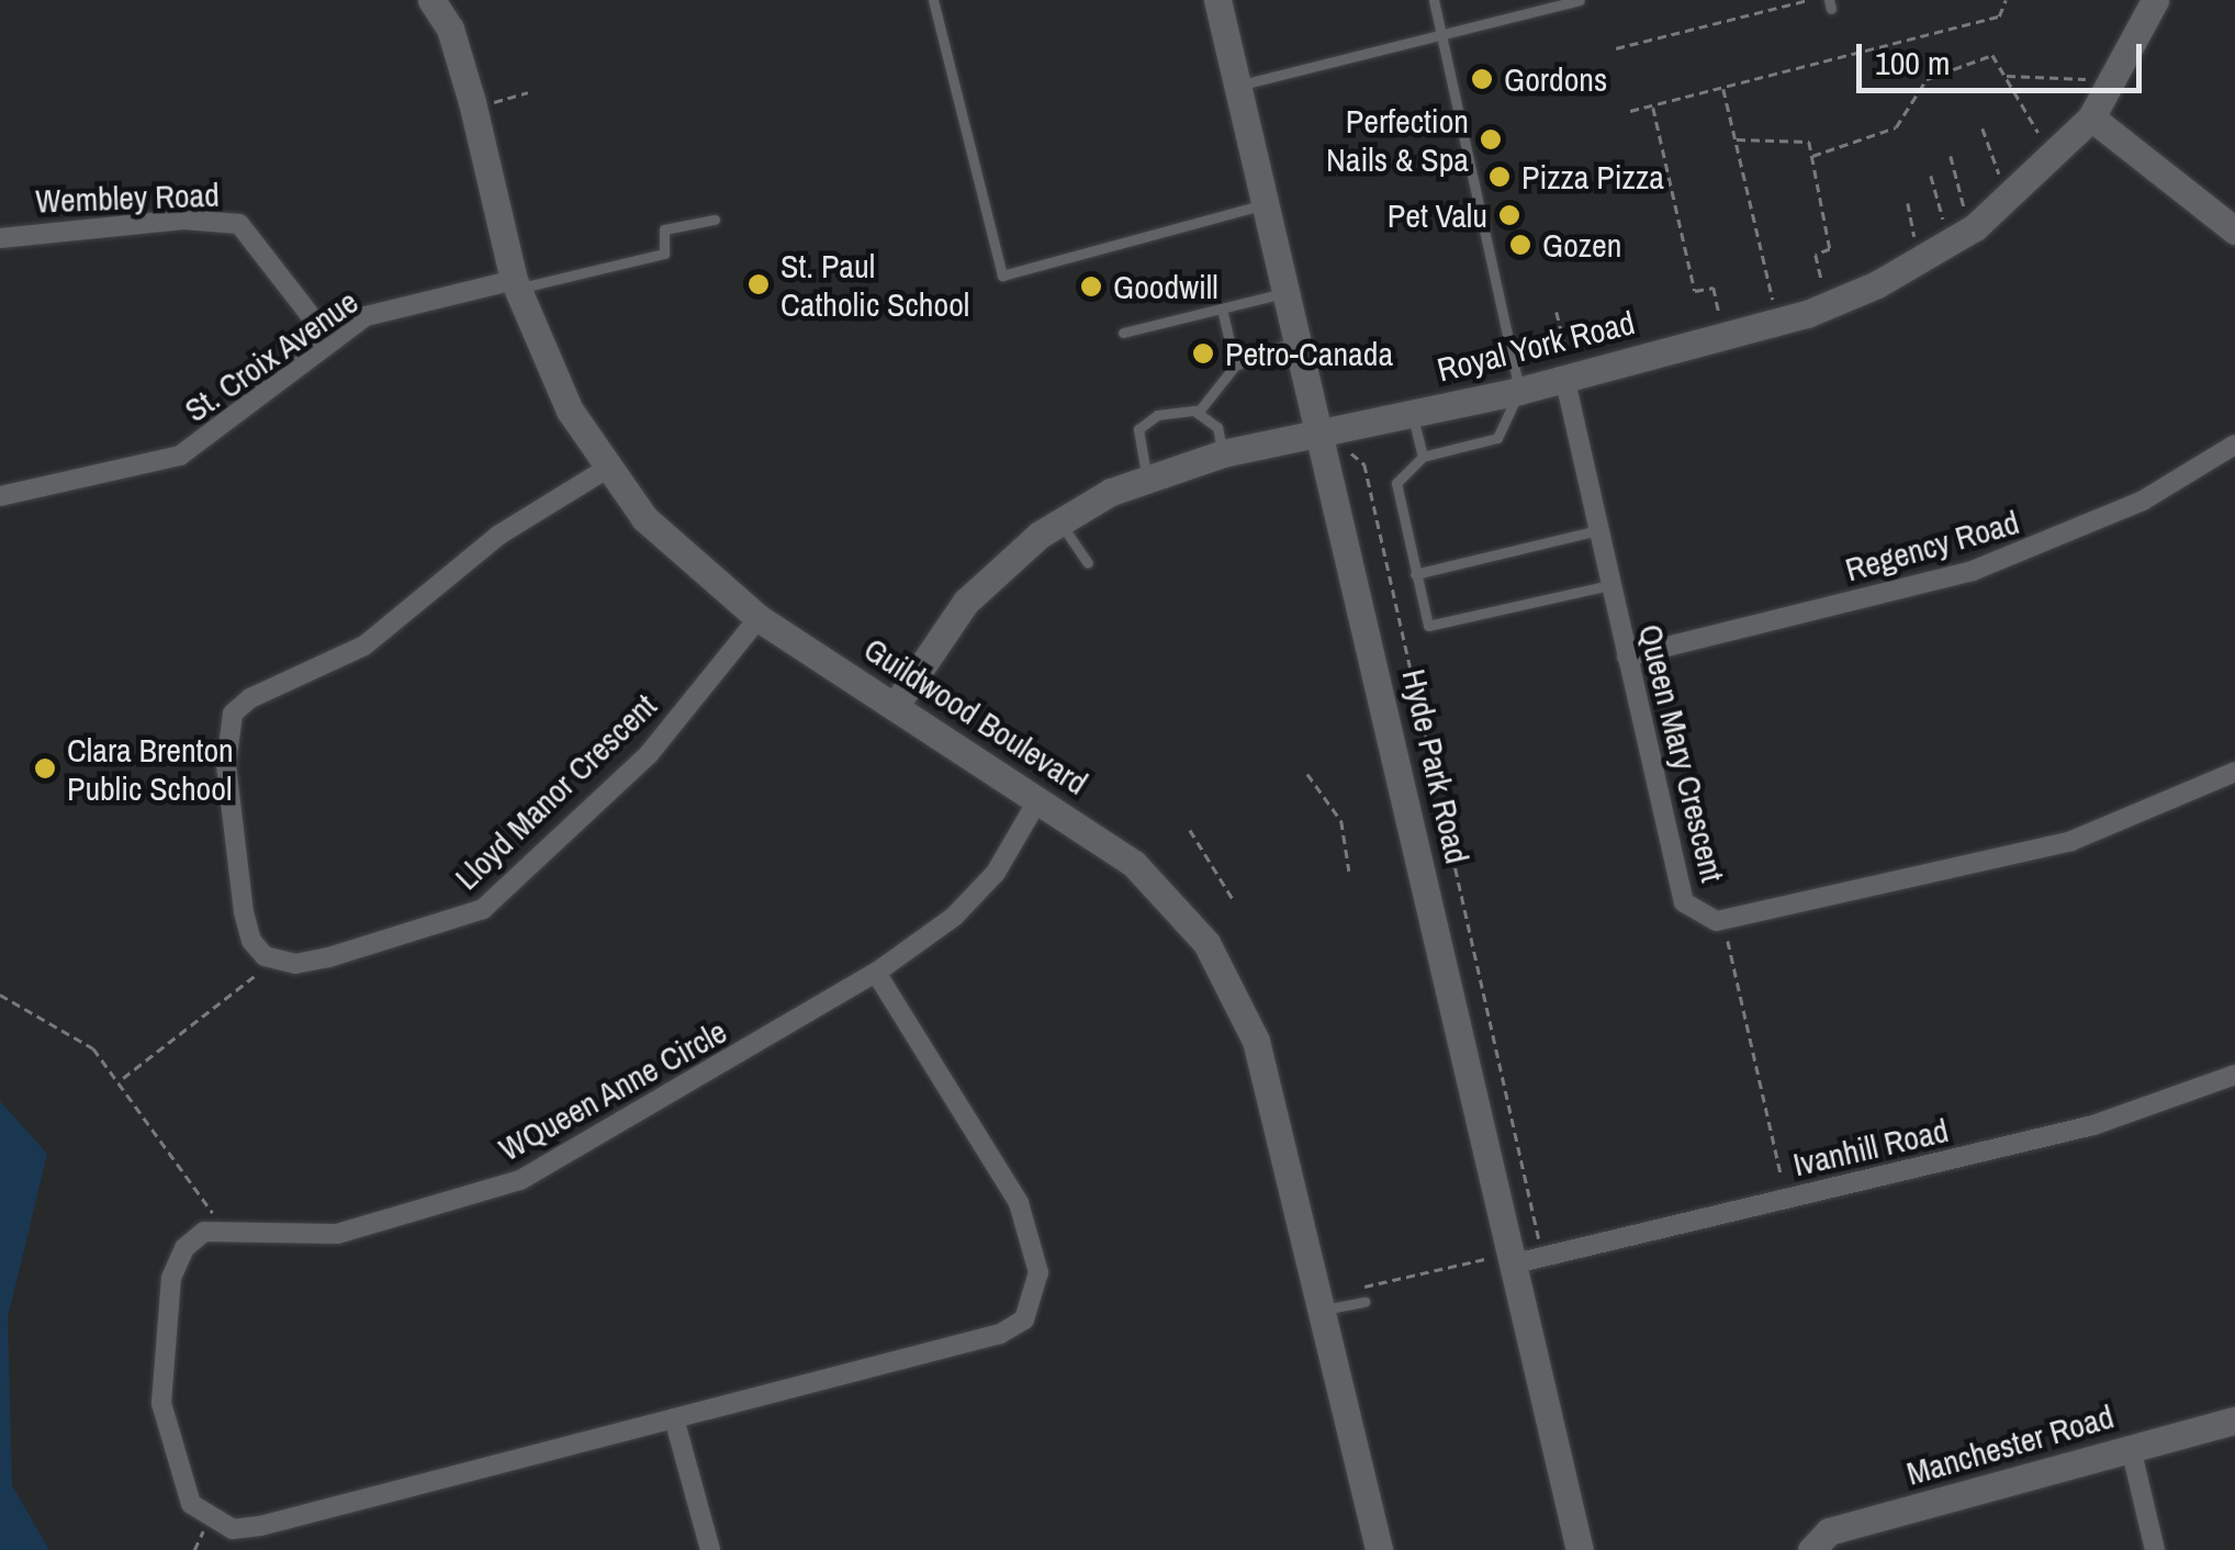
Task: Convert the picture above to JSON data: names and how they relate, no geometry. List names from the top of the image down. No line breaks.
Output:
{"streets":{"street":["Wembley Road","Royal York Road","St. Croix Avenue","Regency Road","Guildwood Boulevard","Queen Mary Crescent","Hyde Park Road","Lloyd Manor Crescent","WQueen Anne Circle","Ivanhill Road","Manchester Road"]},"crossings":[["Wembley Road","St. Croix Avenue"],["Royal York Road","Guildwood Boulevard"],["Royal York Road","Queen Mary Crescent"],["Royal York Road","Hyde Park Road"],["St. Croix Avenue","Guildwood Boulevard"],["Regency Road","Queen Mary Crescent"],["Guildwood Boulevard","Lloyd Manor Crescent"],["Hyde Park Road","Ivanhill Road"]],"places":["Gordons","Perfection Nails & Spa","Pizza Pizza","Pet Valu","Gozen","St. Paul Catholic School","Goodwill","Petro-Canada","Clara Brenton Public School"],"scale_bar":"100 m"}
